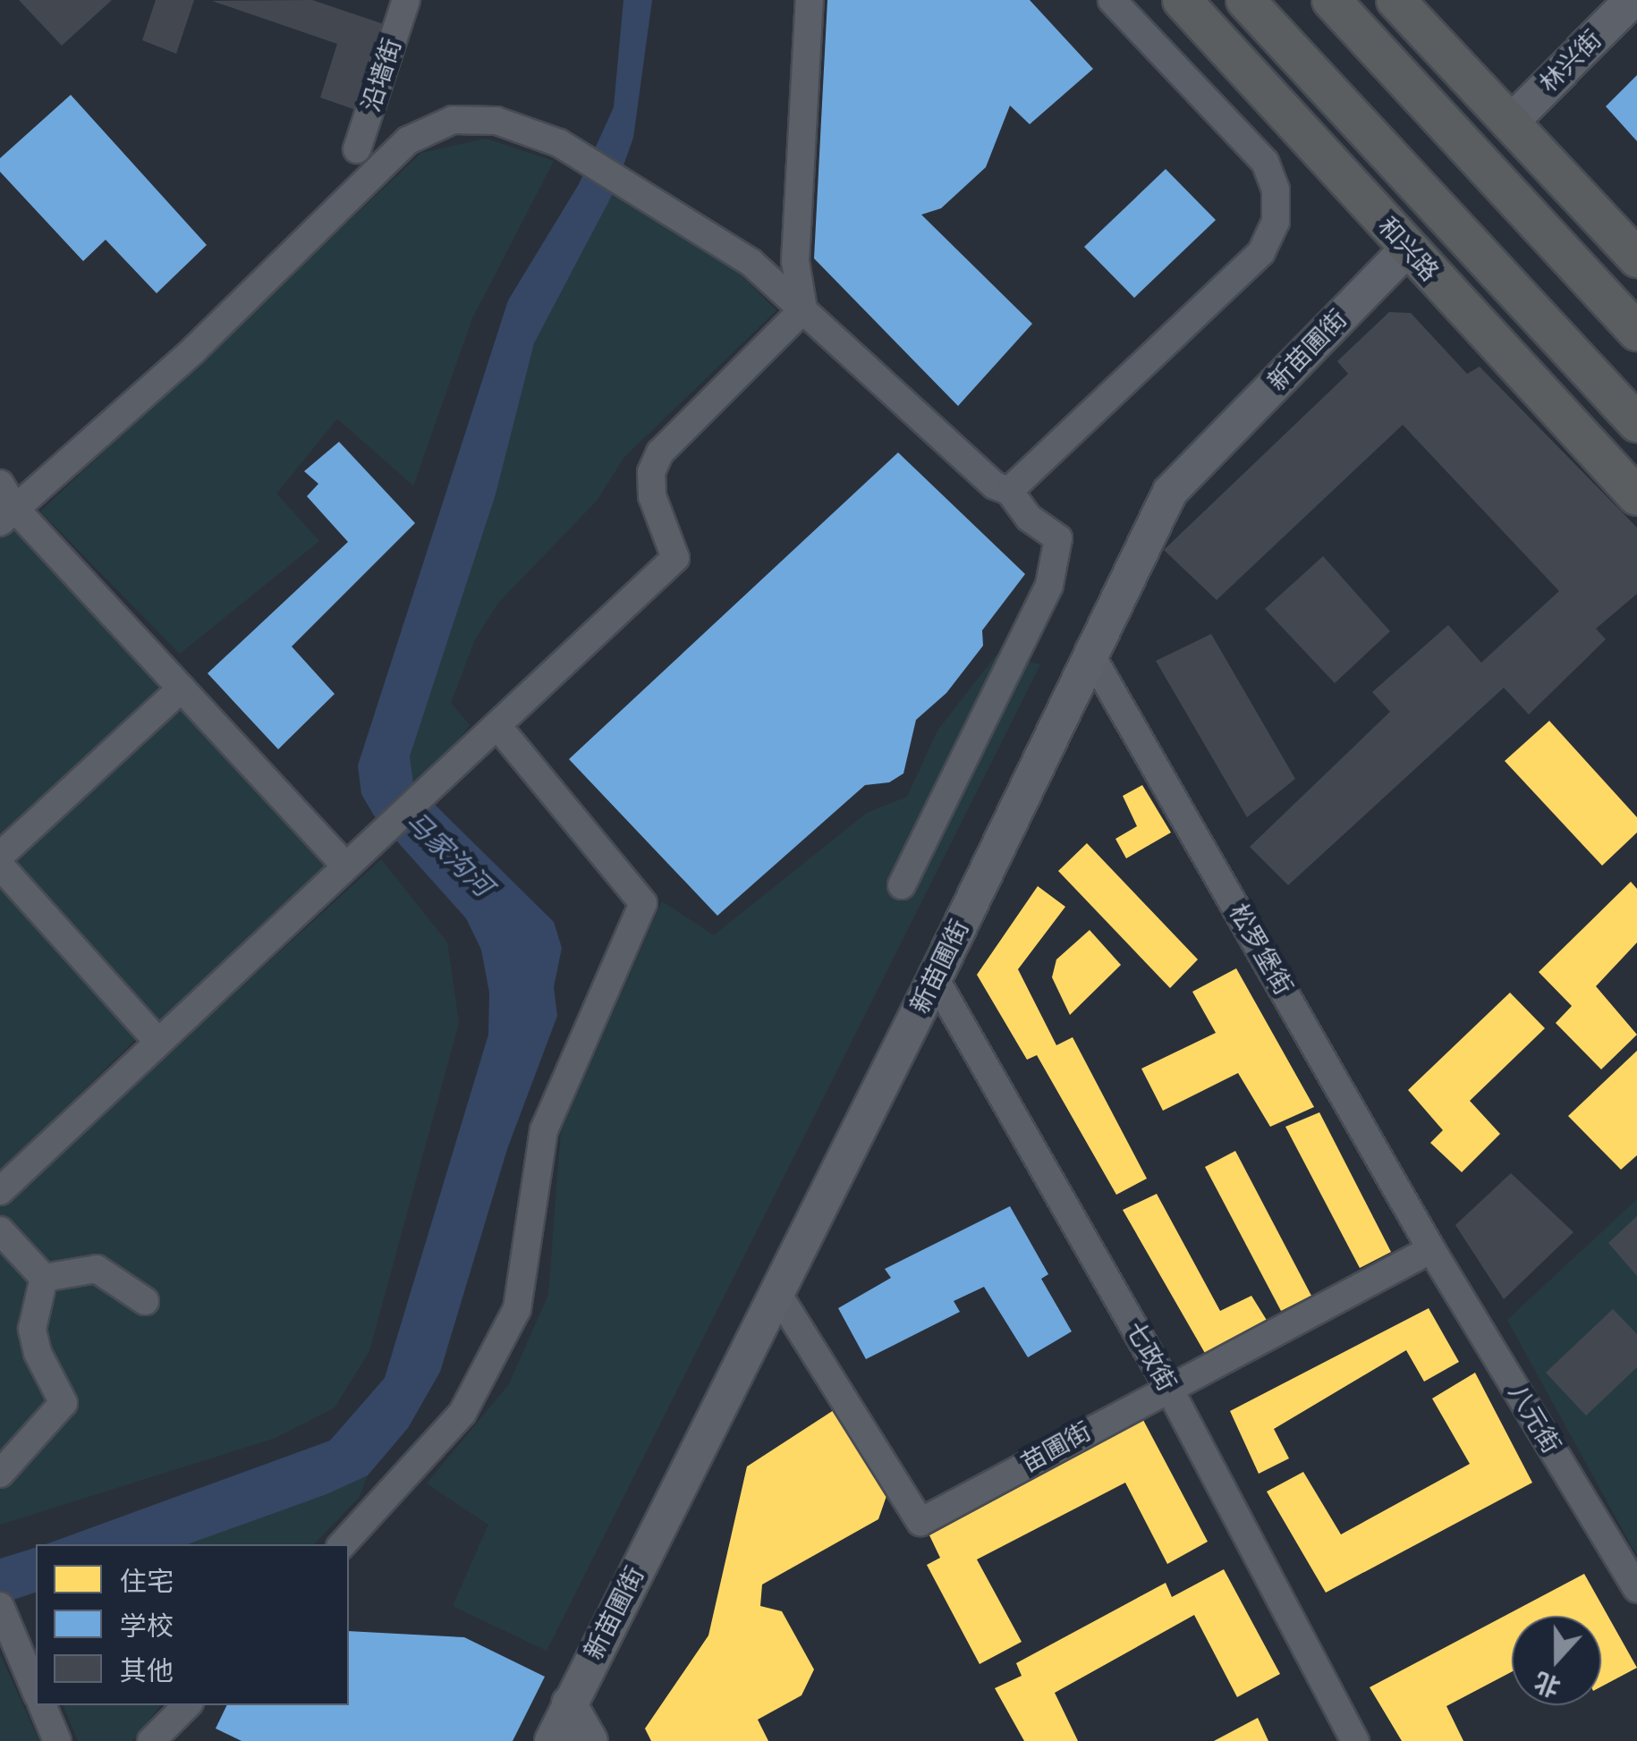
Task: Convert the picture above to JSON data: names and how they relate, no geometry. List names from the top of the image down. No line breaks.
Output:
{"streets":{"highway":["和兴路"],"main road":["林兴街","新苗圃街"],"street":["沿墙街","松罗堡街","七政街","八元街","苗圃街"]},"crossings":[["和兴路","新苗圃街"],["新苗圃街","松罗堡街"],["新苗圃街","七政街"],["新苗圃街","苗圃街"],["松罗堡街","八元街"],["松罗堡街","苗圃街"],["七政街","苗圃街"],["八元街","苗圃街"]],"water":["马家沟河"],"legend":["住宅","学校","其他"],"north":"bottom"}
